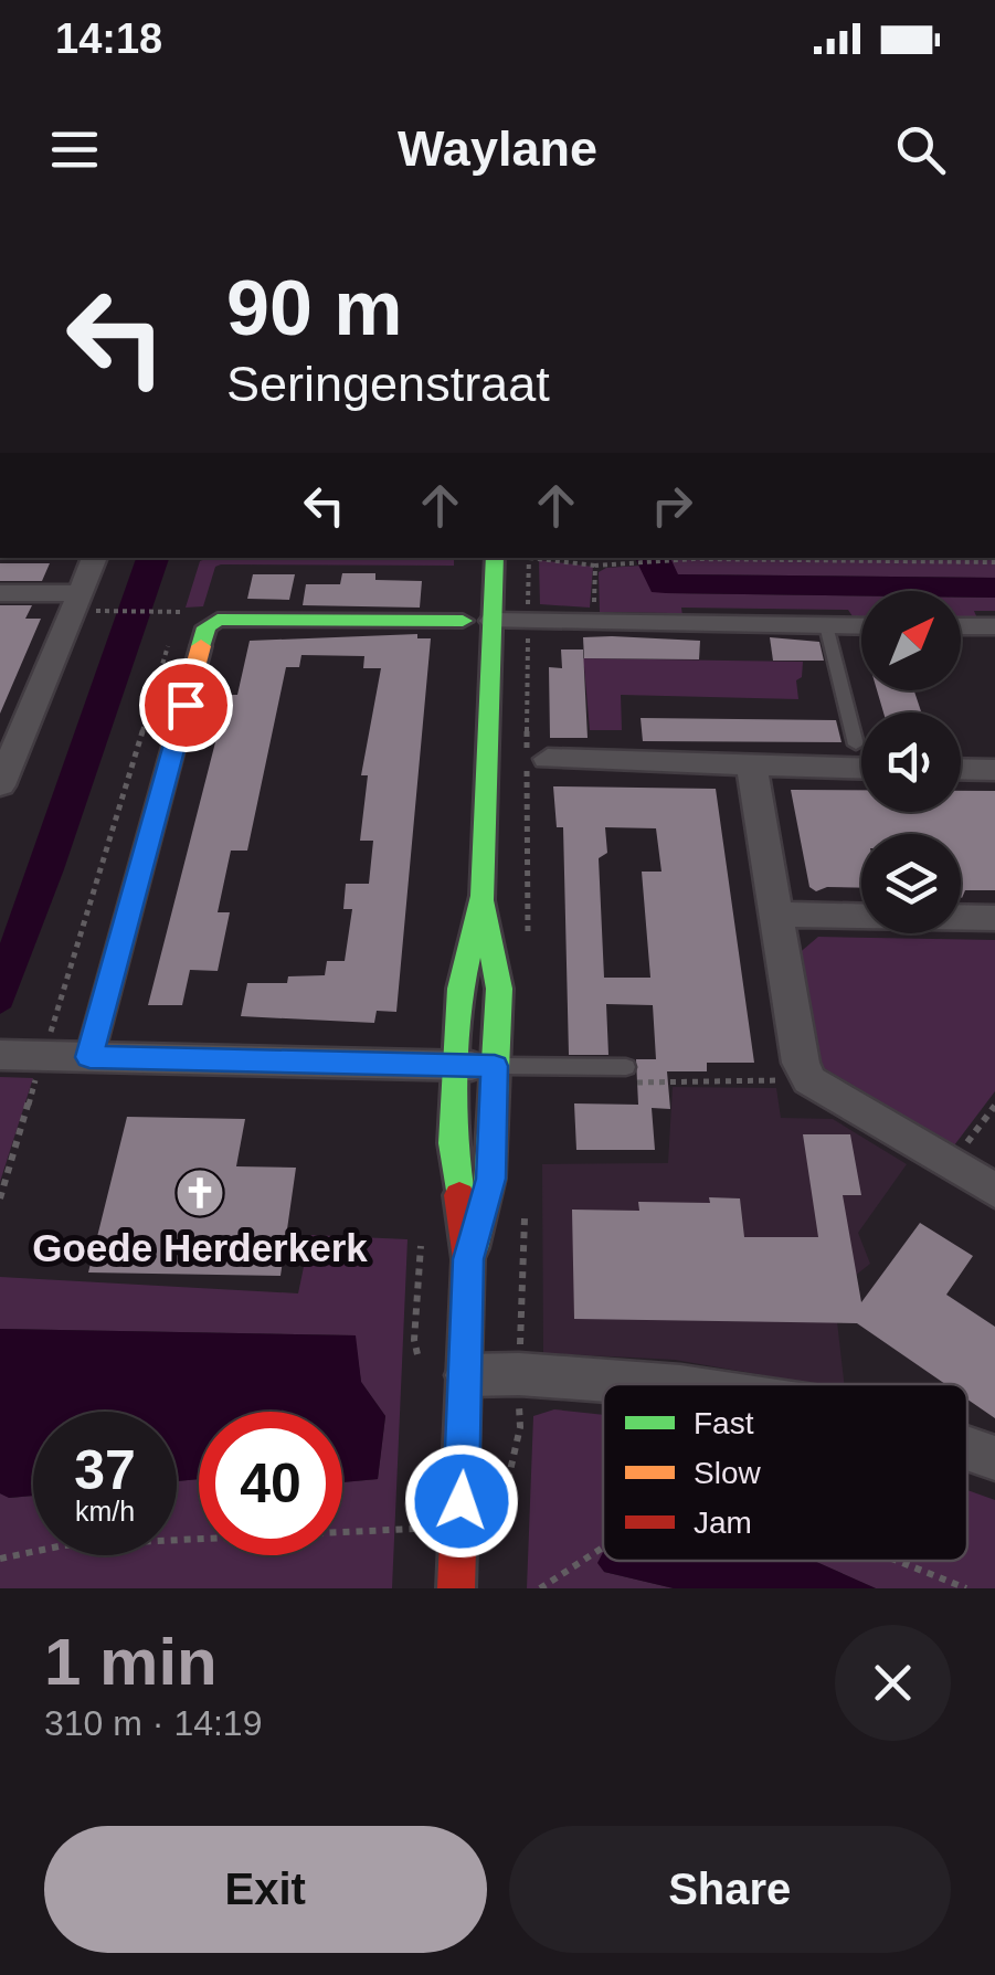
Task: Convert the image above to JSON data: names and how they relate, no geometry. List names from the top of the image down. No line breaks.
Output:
{"places":{"church":["Goede Herderkerk"]},"legend":["Fast","Slow","Jam"],"north":"top right","page":{"status":"14:18","header":"Waylane","turn":["90 m","Seringenstraat"],"speed":"37 km/h","limit":"40","heading":["1 min","310 m · 14:19"],"buttons":["Exit","Share"]}}
